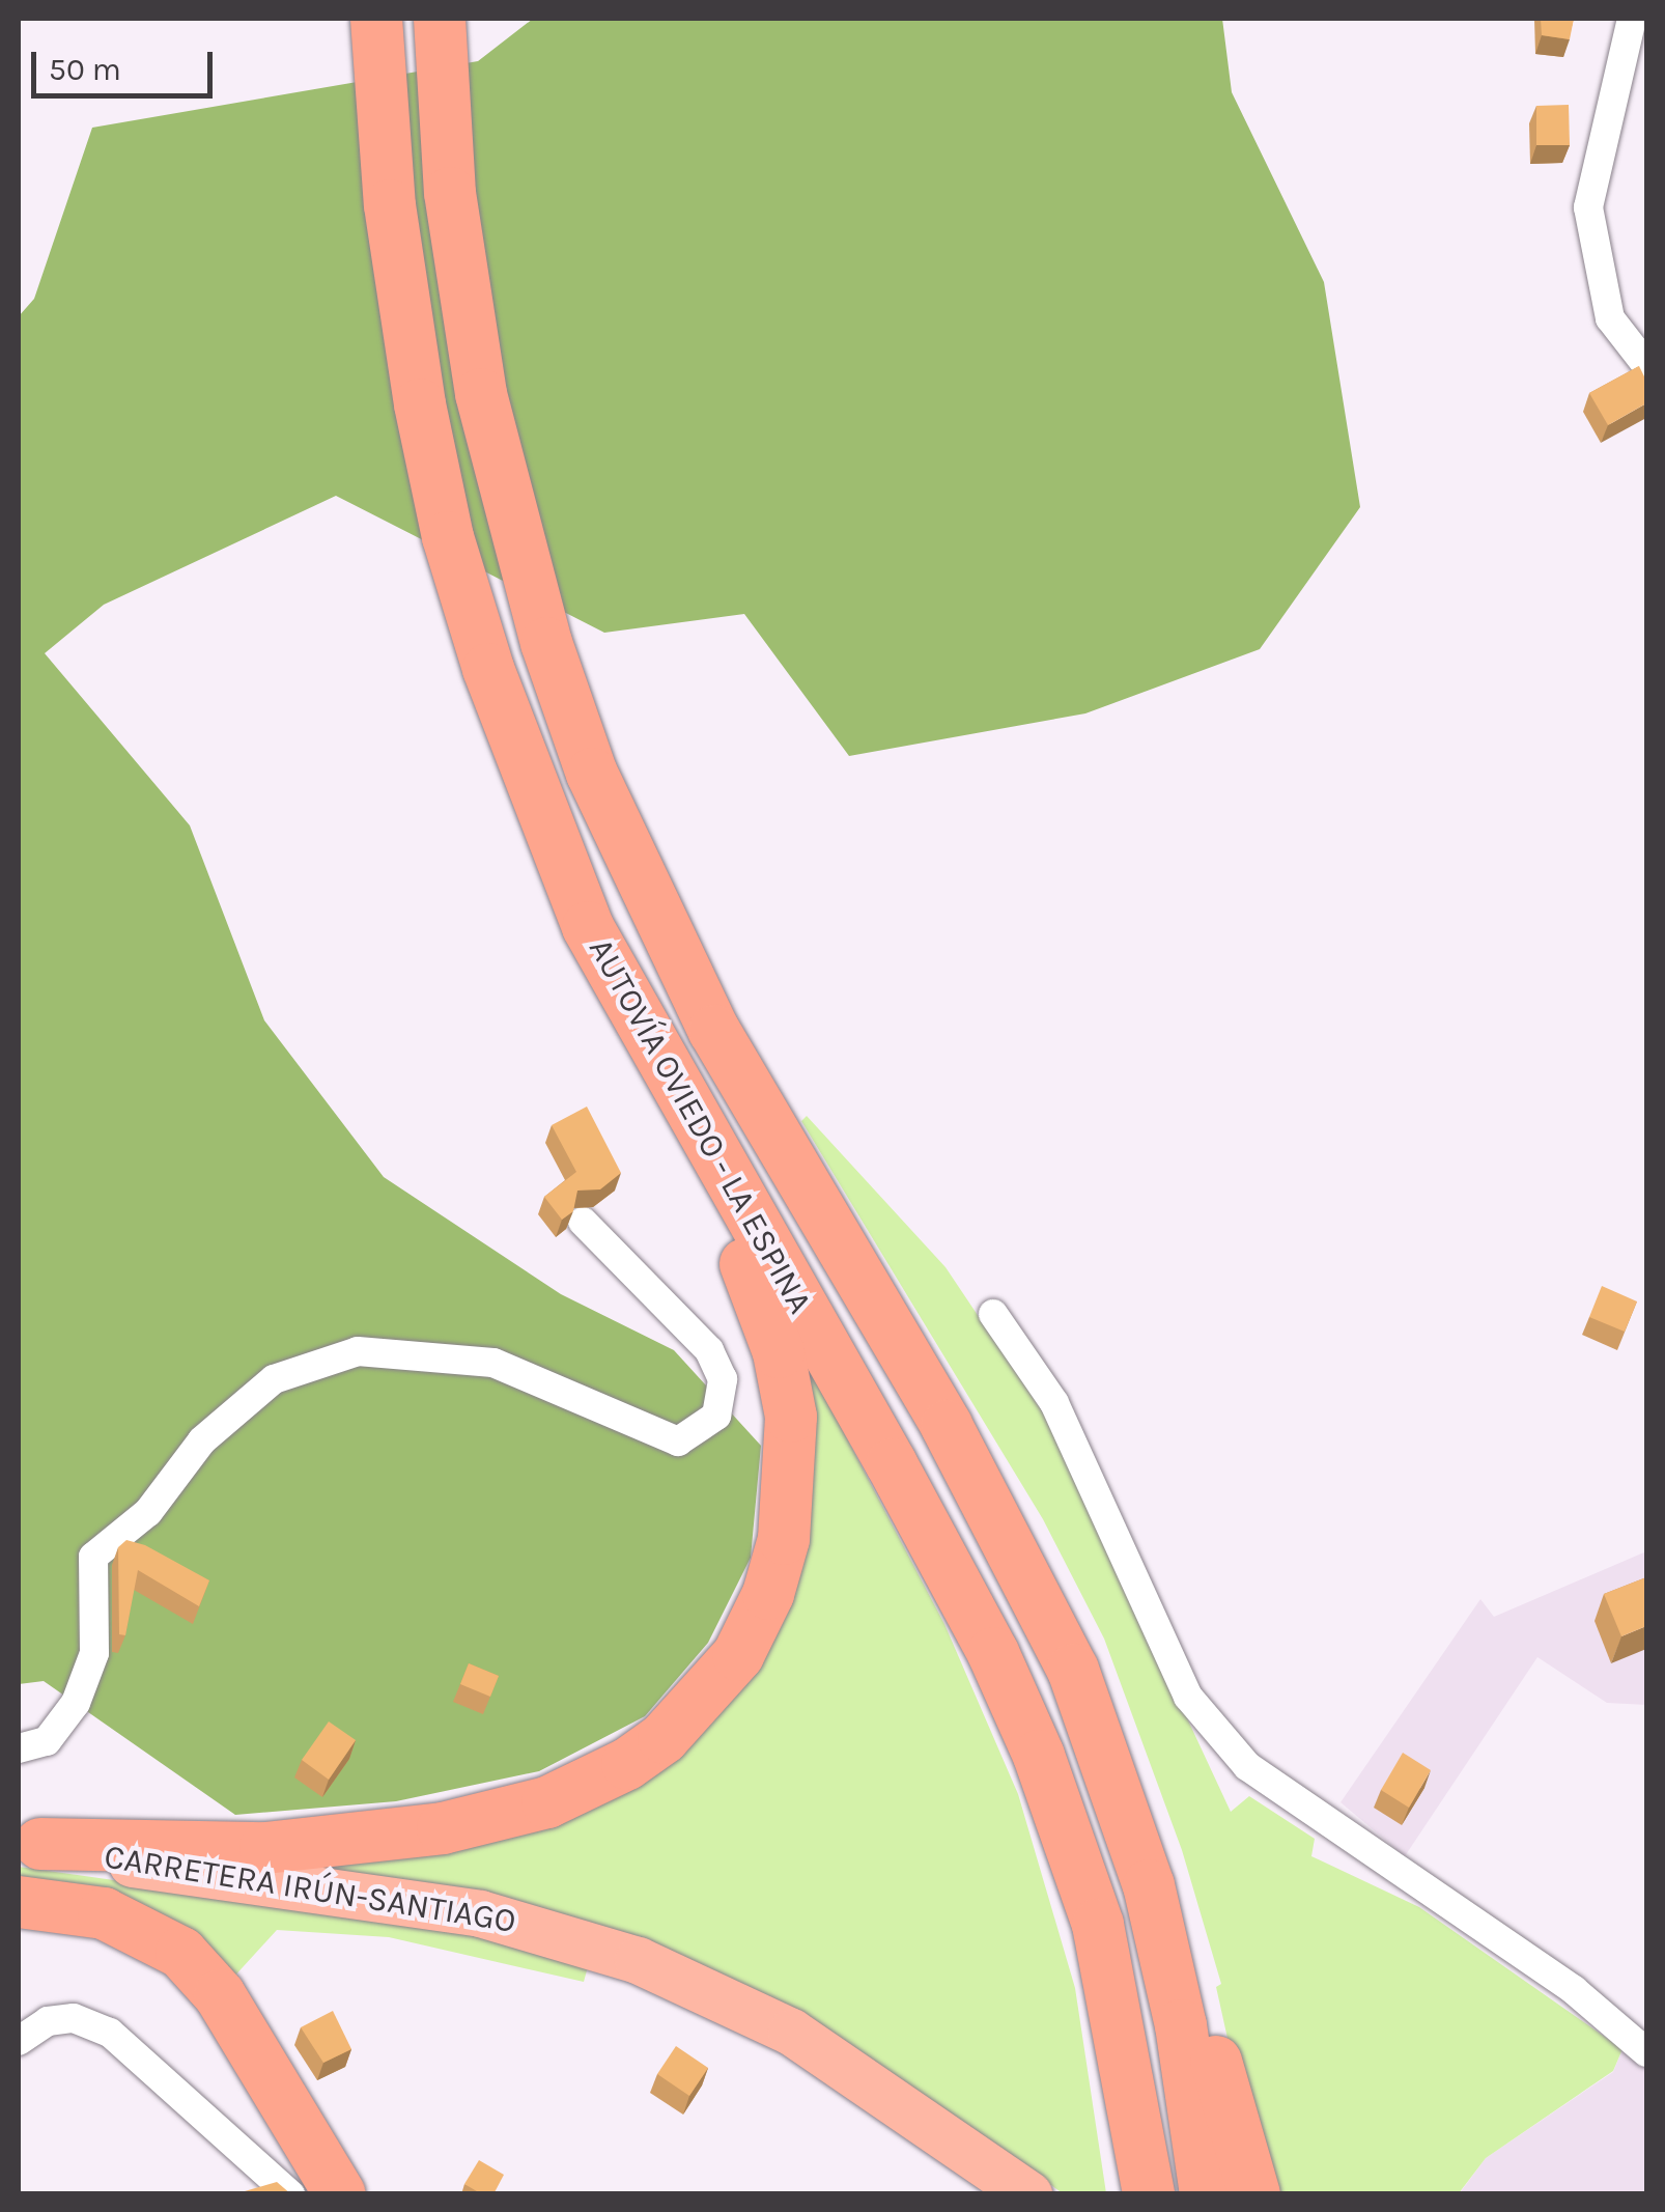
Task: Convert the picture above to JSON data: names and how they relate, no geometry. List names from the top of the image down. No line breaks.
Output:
{"streets":{"highway":["AUTOVÍA OVIEDO - LA ESPINA","CARRETERA IRÚN-SANTIAGO"]},"scale_bar":"50 m"}
